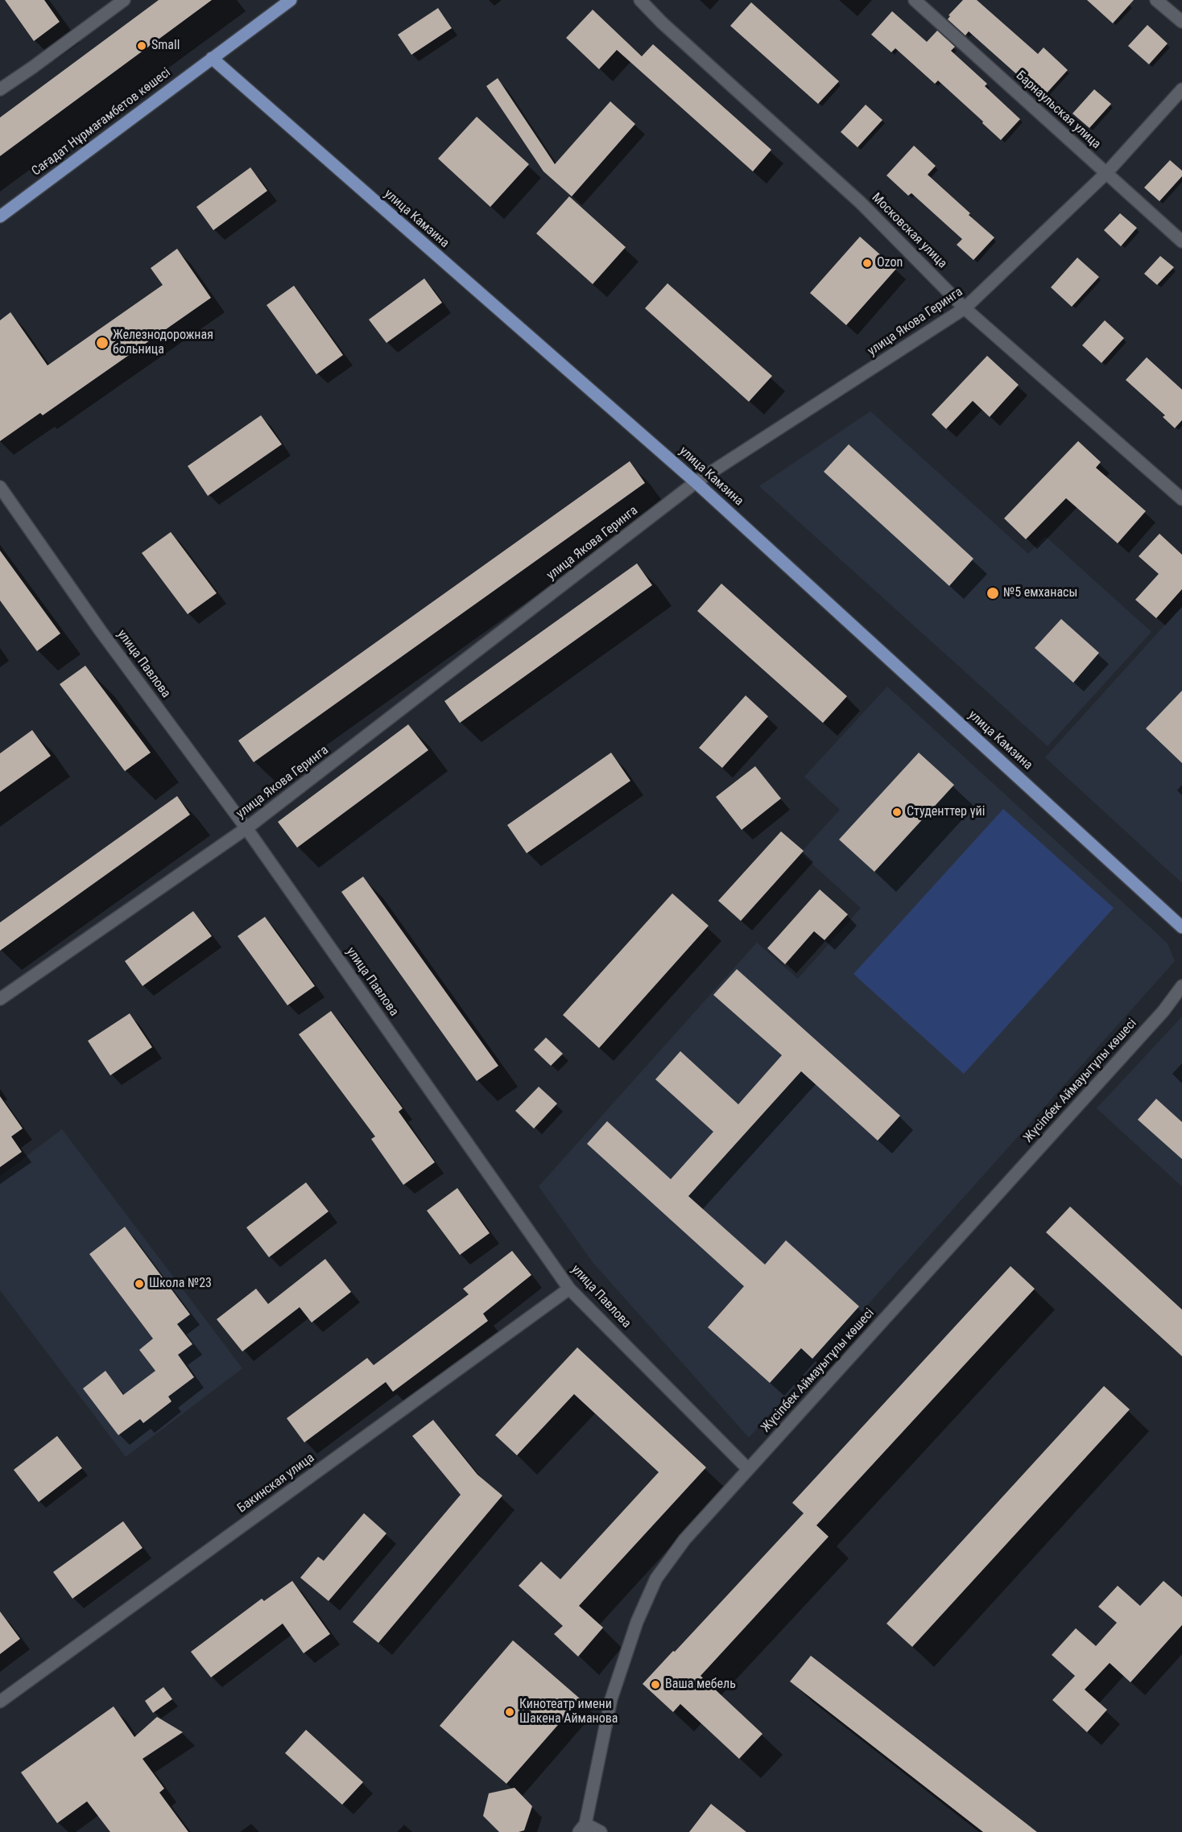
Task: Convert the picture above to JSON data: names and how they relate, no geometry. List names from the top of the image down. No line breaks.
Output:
{"streets":{"main road":["Сағадат Нұрмағамбетов көшесі","улица Камзина"],"street":["Барнаульская улица","Московская улица","улица Якова Геринга","улица Павлова","Жүсіпбек Аймауытұлы көшесі","Бакинская улица"]},"crossings":[["Барнаульская улица","улица Якова Геринга"],["Сағадат Нұрмағамбетов көшесі","улица Камзина"],["улица Камзина","улица Якова Геринга"],["Московская улица","улица Якова Геринга"],["улица Якова Геринга","улица Павлова"],["улица Павлова","Жүсіпбек Аймауытұлы көшесі"],["улица Павлова","Бакинская улица"]],"places":["Small","Ozon","Железнодорожная больница","№5 емханасы","Студенттер үйі","Школа №23","Ваша мебель","Кинотеатр имени Шакена Айманова"]}
